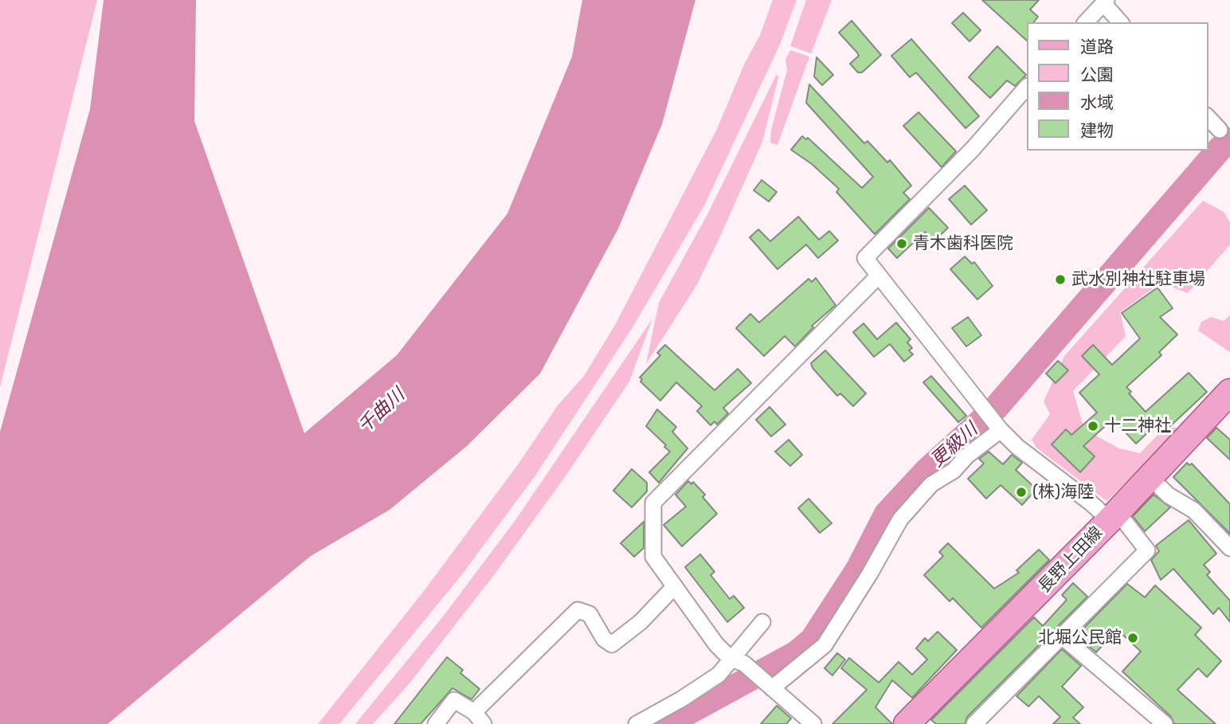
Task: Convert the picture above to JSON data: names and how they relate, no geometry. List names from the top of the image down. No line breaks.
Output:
{"streets":{"main road":["長野上田線"]},"water":["千曲川","更級川"],"places":["青木歯科医院","武水別神社駐車場","十二神社","(株)海陸","北堀公民館"],"legend":["道路","公園","水域","建物"]}
